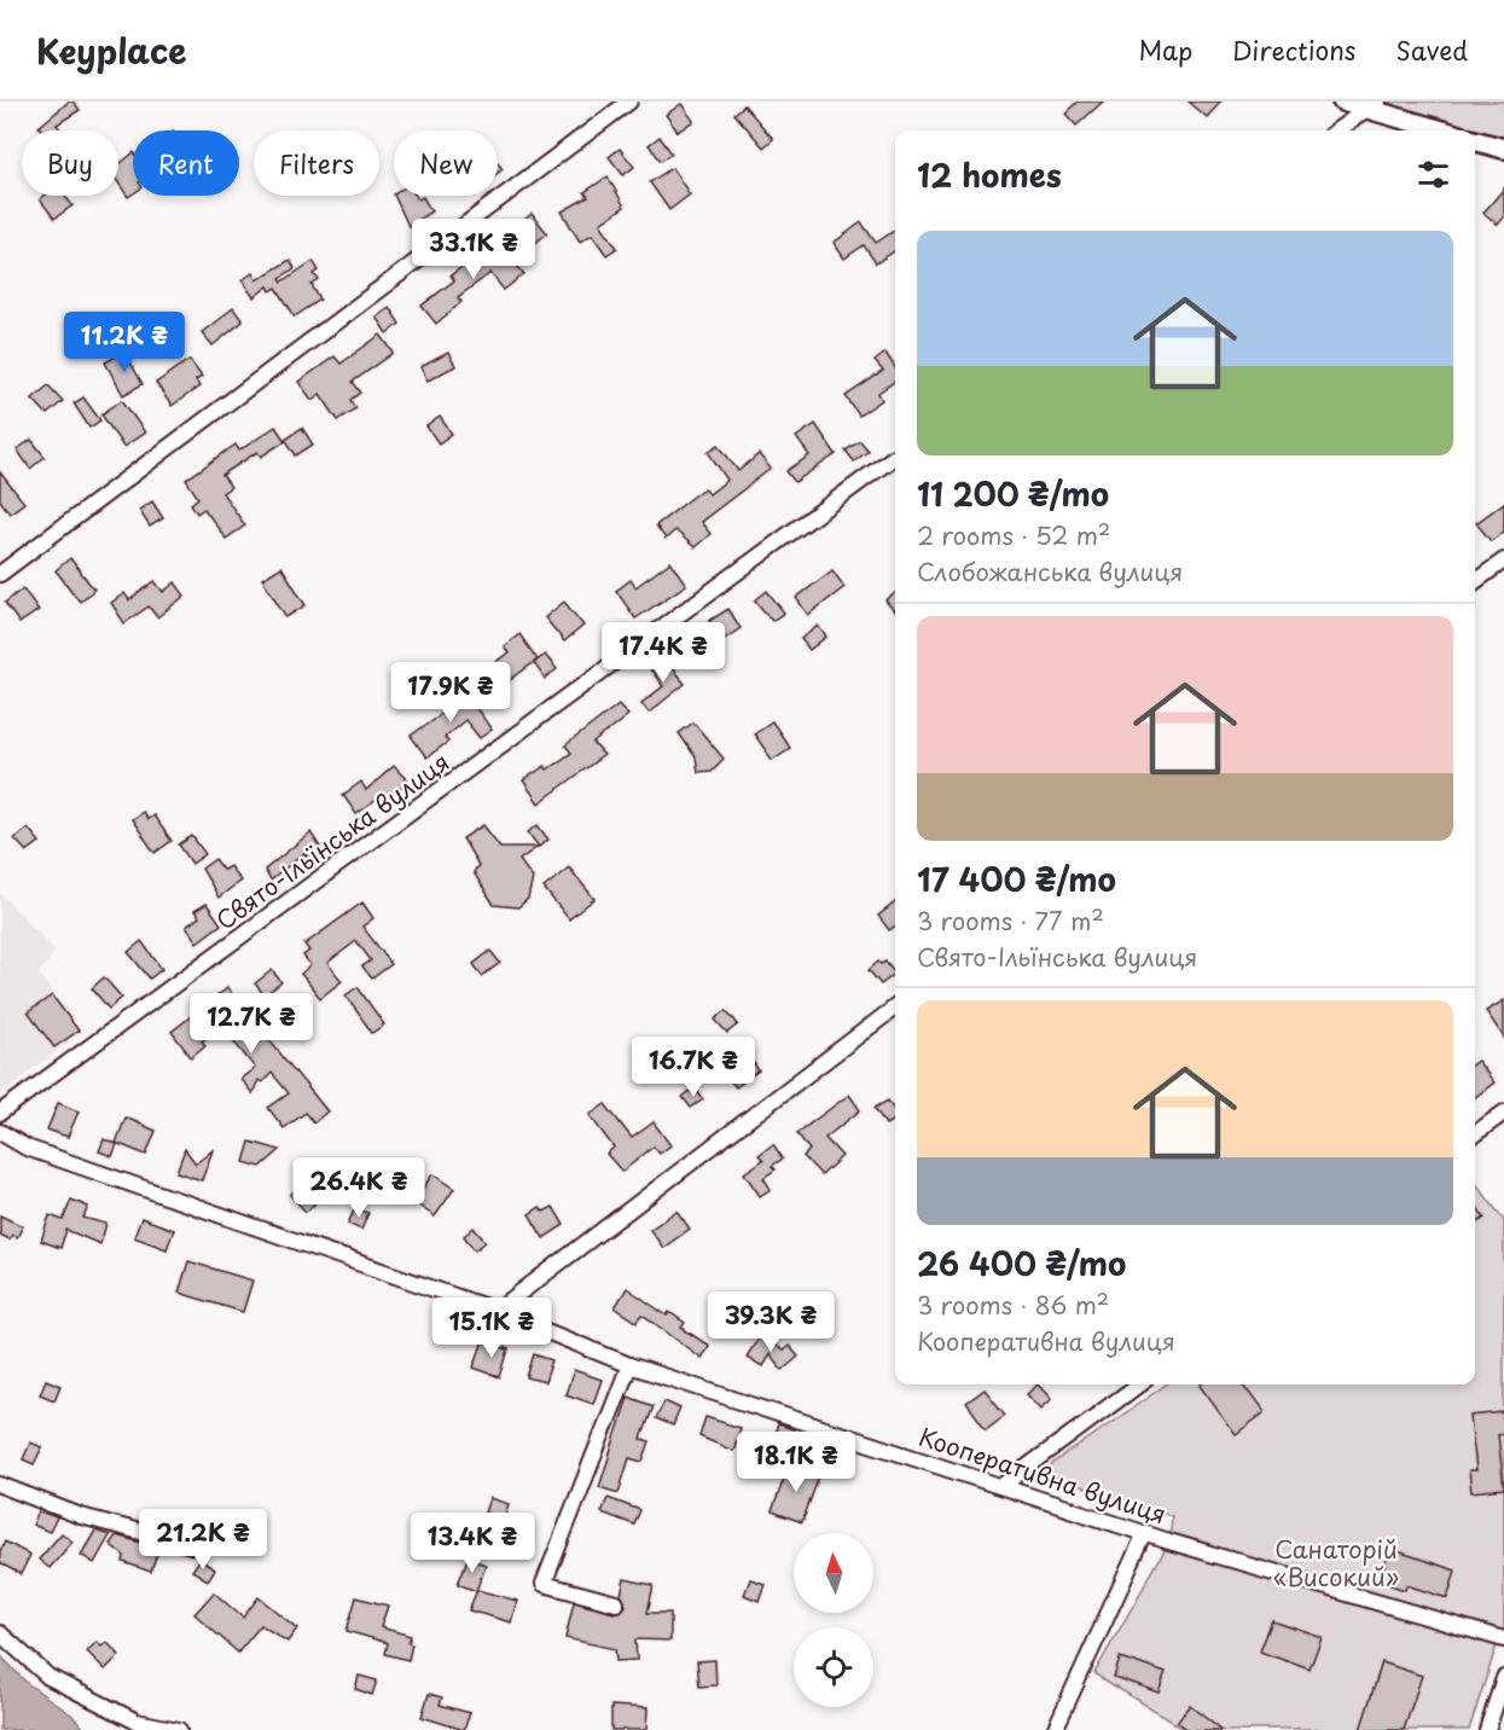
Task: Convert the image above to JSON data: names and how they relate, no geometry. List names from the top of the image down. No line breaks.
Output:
{"streets":{"street":["Свято-Ільїнська вулиця","Кооперативна вулиця"]},"parks":["Санаторій «Високий»"],"north":"top","page":{"header":"Keyplace","nav":["Map","Directions","Saved"],"chip":["Buy","Rent","Filters","New"],"heading":"12 homes","list":[{"name":"11 200 ₴/mo","note":"2 rooms · 52 m² · Слобожанська вулиця"},{"name":"17 400 ₴/mo","note":"3 rooms · 77 m² · Свято-Ільїнська вулиця"},{"name":"26 400 ₴/mo","note":"3 rooms · 86 m² · Кооперативна вулиця"}],"price":["33.1K ₴","11.2K ₴","17.4K ₴","17.9K ₴","12.7K ₴","16.7K ₴","26.4K ₴","39.3K ₴","15.1K ₴","18.1K ₴","21.2K ₴","13.4K ₴"]}}
